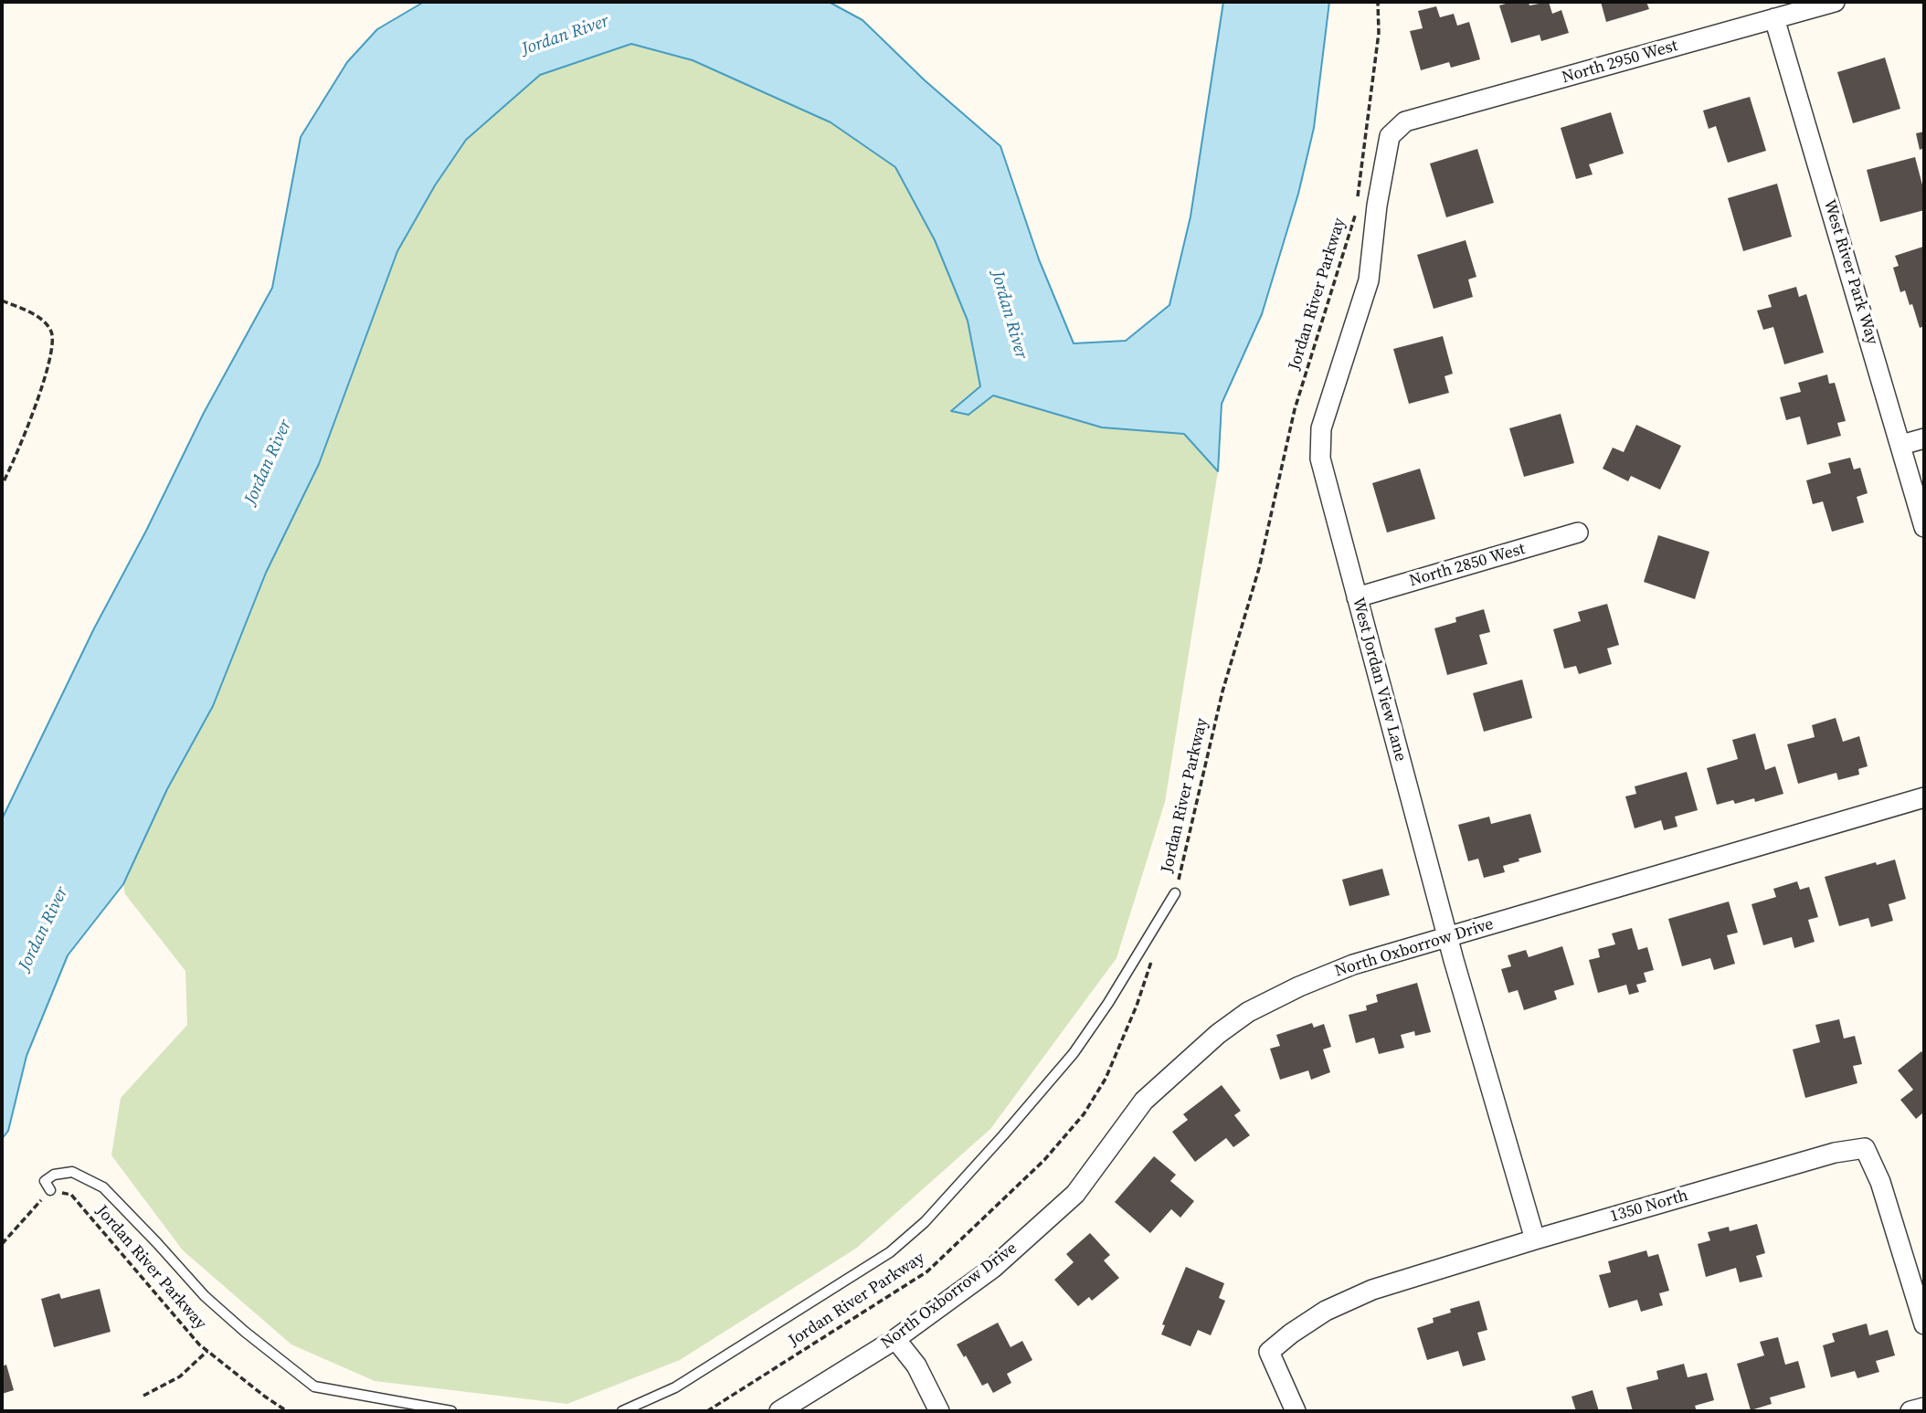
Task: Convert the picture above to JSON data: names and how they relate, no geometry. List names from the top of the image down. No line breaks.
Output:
{"streets":{"street":["North 2950 West","West River Park Way","North 2850 West","West Jordan View Lane","North Oxborrow Drive","1350 North"],"path":["Jordan River Parkway"]},"crossings":[["North 2950 West","West River Park Way"],["North 2950 West","West Jordan View Lane"],["North 2850 West","West Jordan View Lane"],["West Jordan View Lane","North Oxborrow Drive"],["West Jordan View Lane","1350 North"]],"water":["Jordan River"]}
